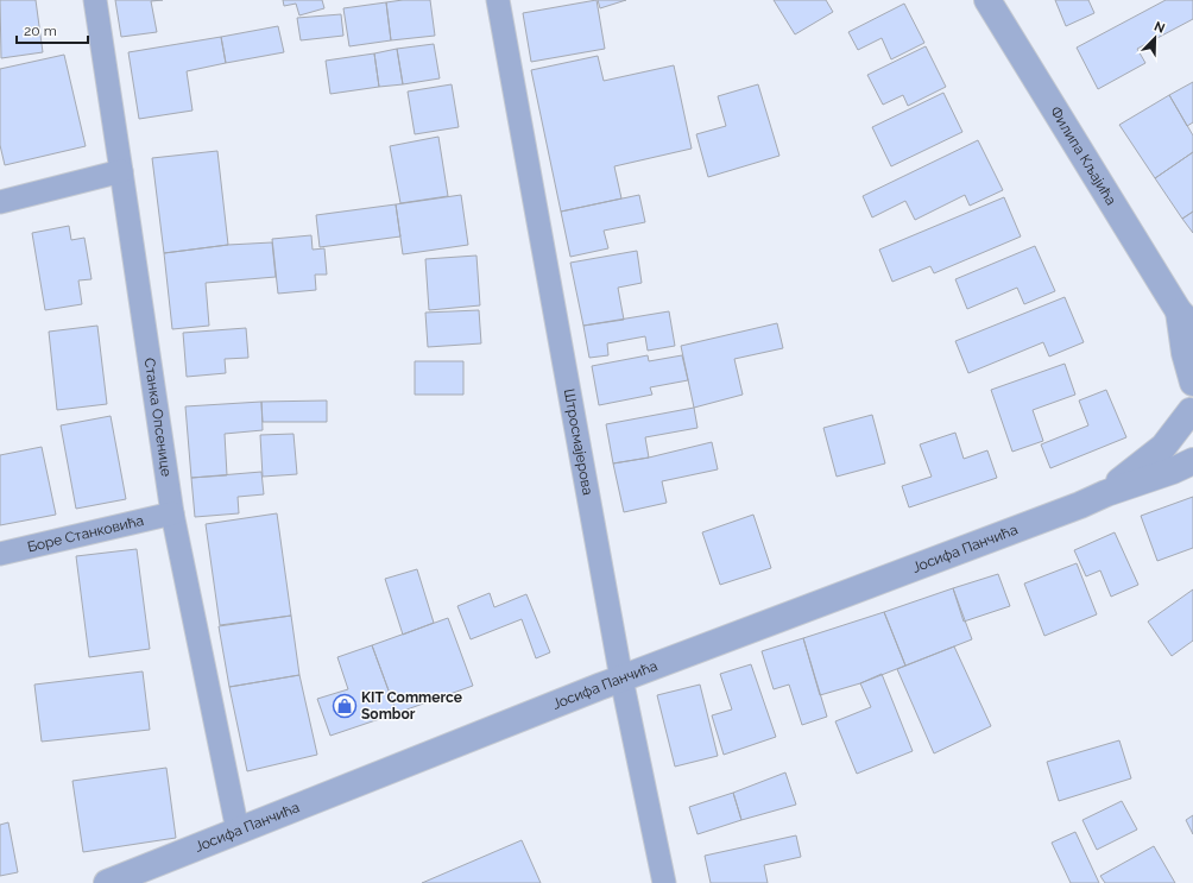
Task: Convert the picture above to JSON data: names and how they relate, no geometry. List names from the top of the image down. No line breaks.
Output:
{"streets":{"street":["Филипа Кљајића","Станка Опсенице","Штросмајерова","Боре Станковића","Јосифа Панчића"]},"crossings":[["Станка Опсенице","Боре Станковића"],["Станка Опсенице","Јосифа Панчића"],["Штросмајерова","Јосифа Панчића"]],"places":{"shop":["KIT Commerce Sombor"]},"scale_bar":"20 m","north":"top right"}
